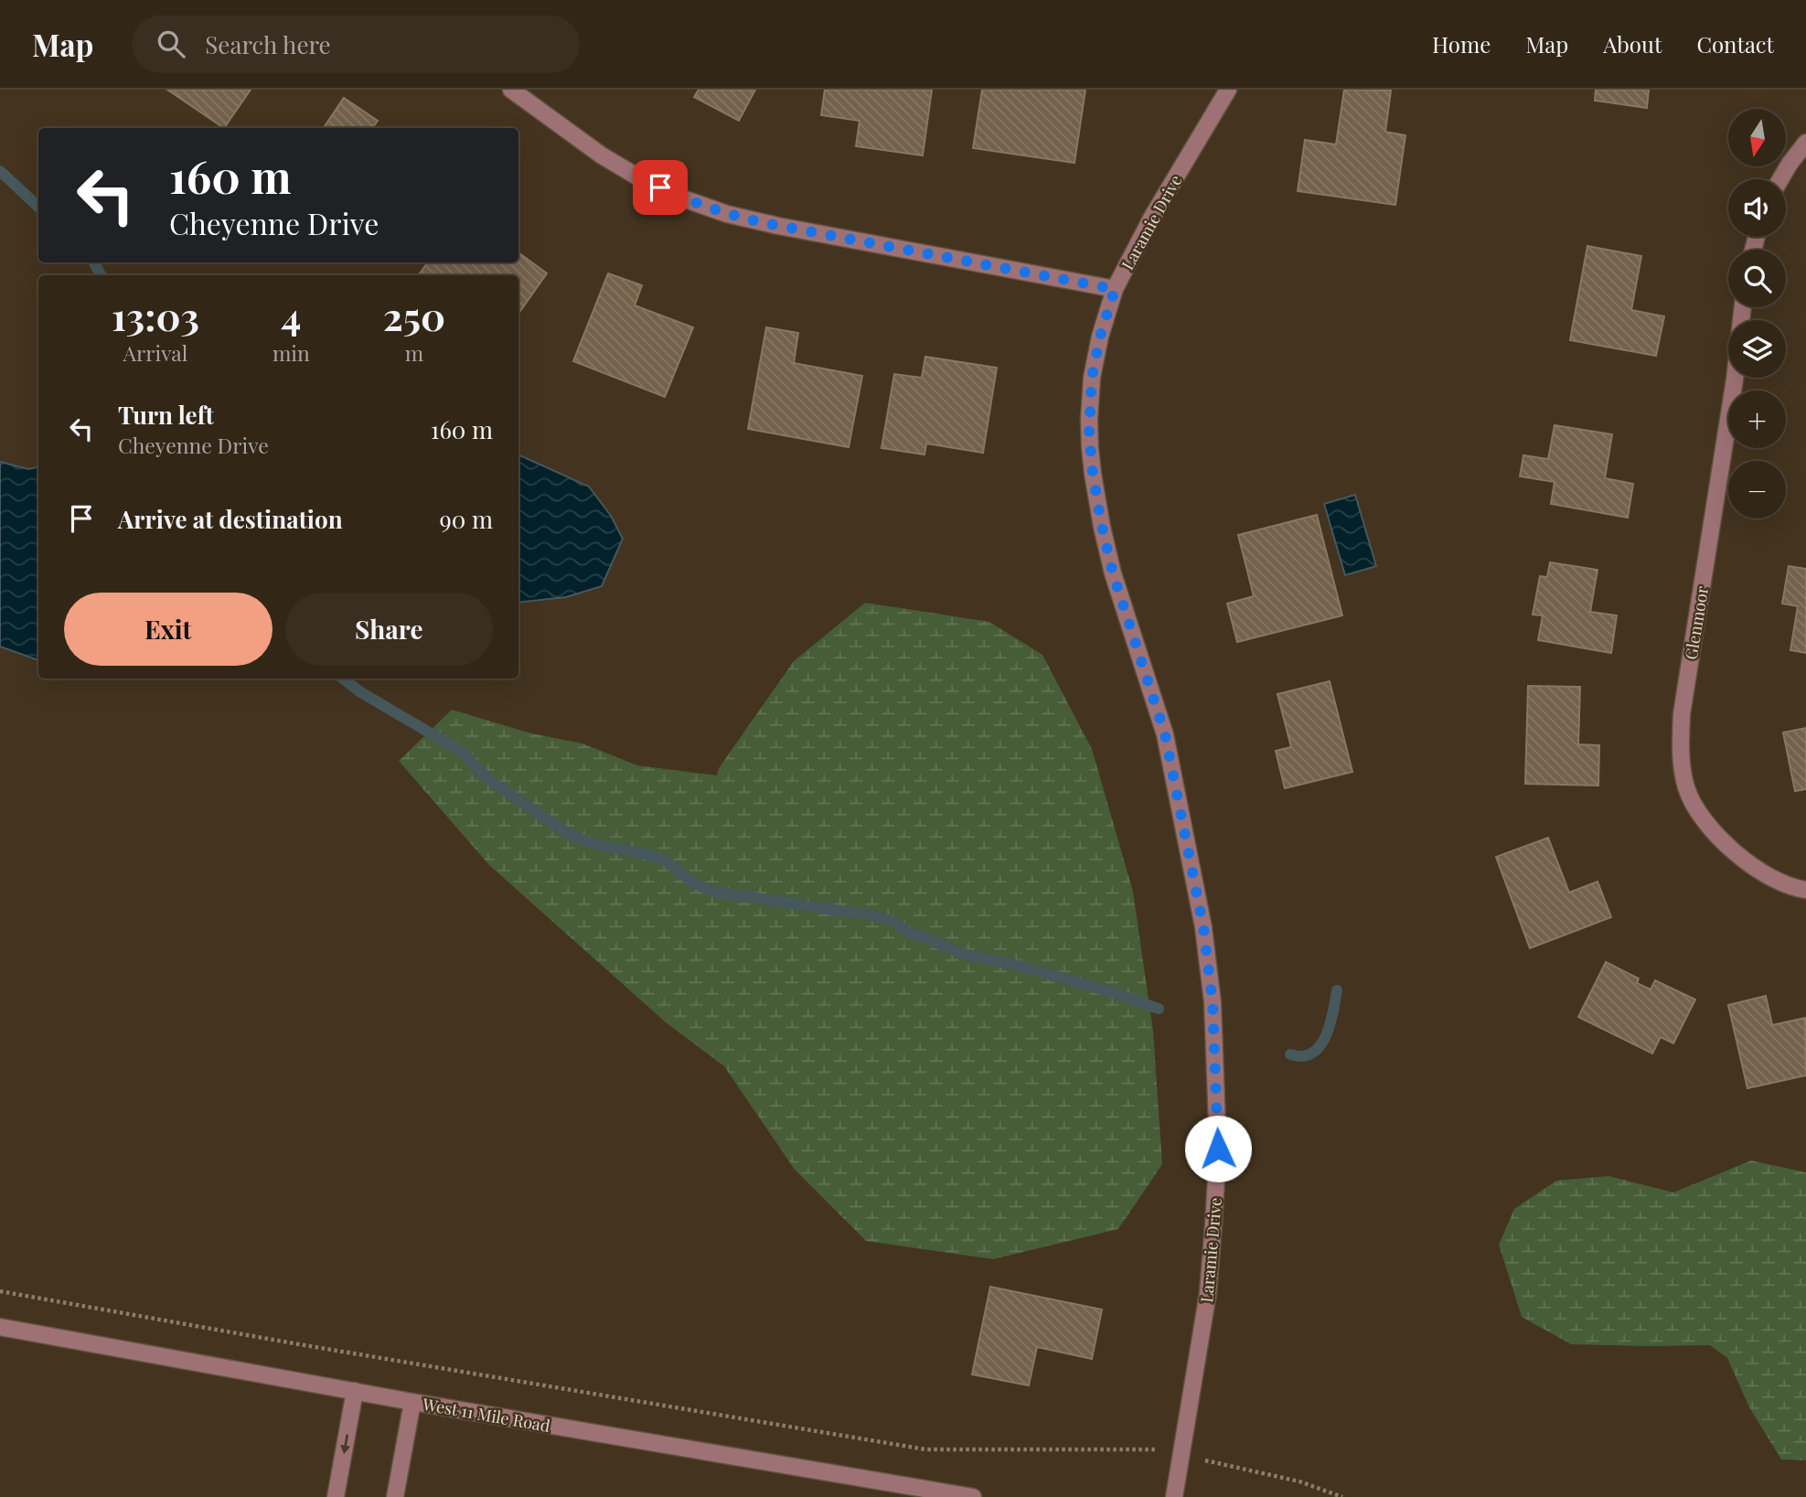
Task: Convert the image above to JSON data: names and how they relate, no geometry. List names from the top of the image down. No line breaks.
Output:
{"streets":{"street":["Laramie Drive","Glenmoor","West 11 Mile Road"]},"north":"bottom","page":{"header":"Map","search":"Search here","nav":["Home","Map","About","Contact"],"map_buttons":["+","−"],"turn":["160 m","Cheyenne Drive"],"eta":["13:03","Arrival","4","min","250","m"],"list":[{"name":"Turn left","note":"Cheyenne Drive","value":"160 m"},{"name":"Arrive at destination","value":"90 m"}],"buttons":["Exit","Share"]}}
